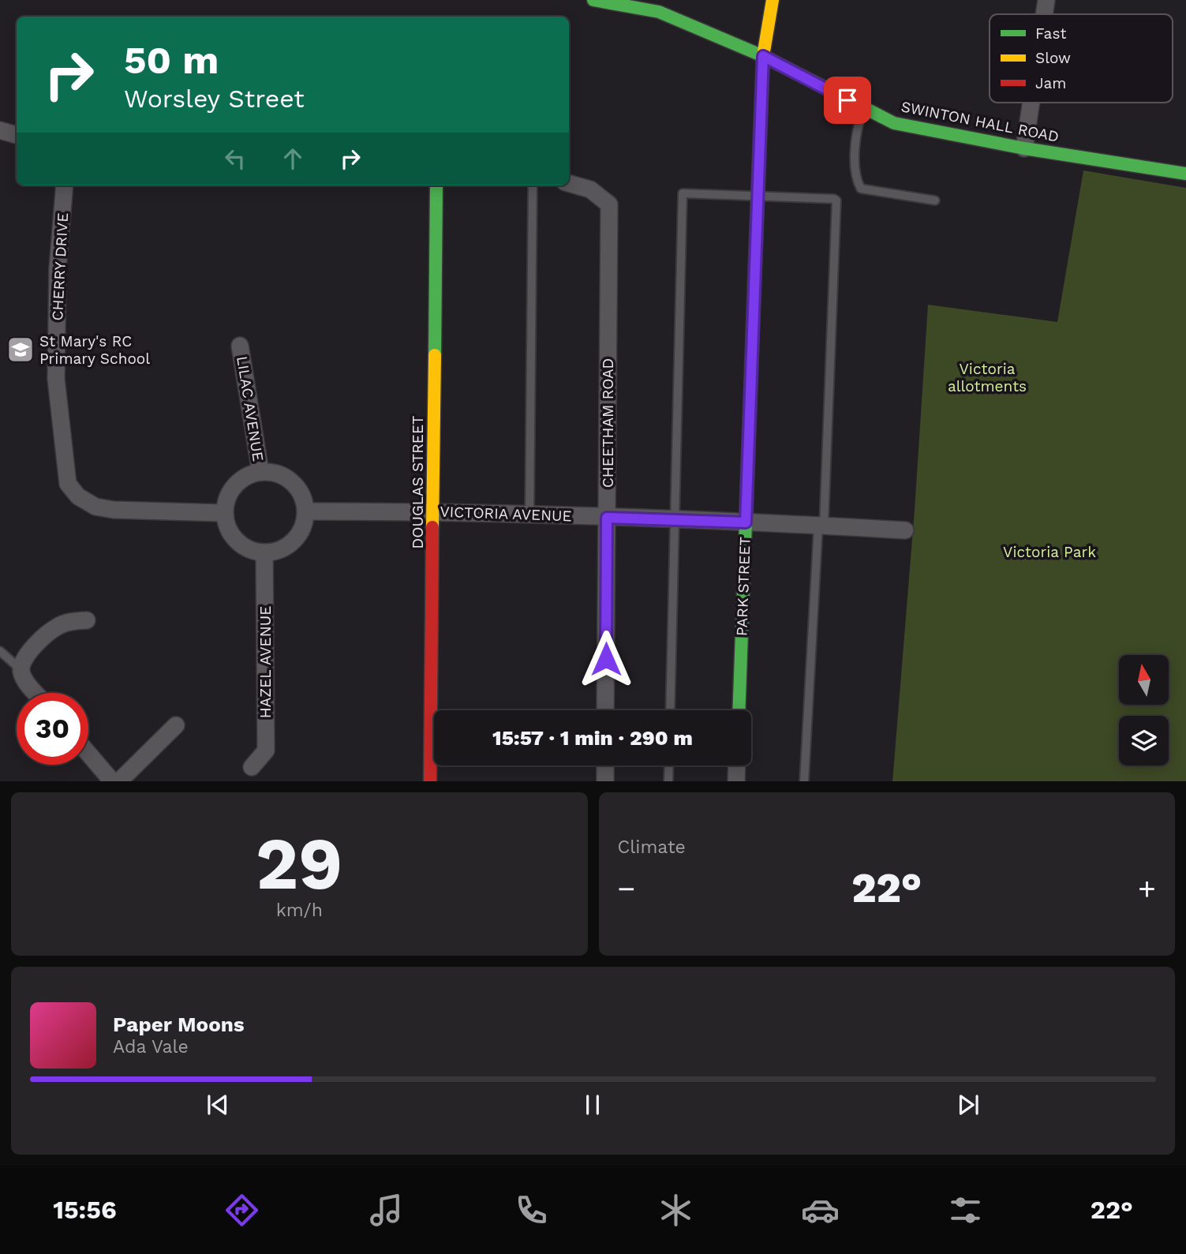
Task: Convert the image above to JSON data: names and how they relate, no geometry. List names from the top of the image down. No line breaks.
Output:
{"streets":{"street":["SWINTON HALL ROAD","CHERRY DRIVE","LILAC AVENUE","CHEETHAM ROAD","DOUGLAS STREET","VICTORIA AVENUE","PARK STREET","HAZEL AVENUE"]},"crossings":[["SWINTON HALL ROAD","PARK STREET"],["CHERRY DRIVE","LILAC AVENUE"],["CHERRY DRIVE","VICTORIA AVENUE"],["CHERRY DRIVE","HAZEL AVENUE"],["LILAC AVENUE","VICTORIA AVENUE"],["LILAC AVENUE","HAZEL AVENUE"],["CHEETHAM ROAD","VICTORIA AVENUE"],["DOUGLAS STREET","VICTORIA AVENUE"],["VICTORIA AVENUE","PARK STREET"],["VICTORIA AVENUE","HAZEL AVENUE"]],"parks":["Victoria allotments","Victoria Park"],"places":{"school or university":["St Mary's RC Primary School"]},"legend":["Fast","Slow","Jam"],"north":"top","page":{"turn":["50 m","Worsley Street"],"limit":"30","trip":"15:57 · 1 min · 290 m","tile":[["29","km/h"],"Climate"],"heat":["−","22°","+"],"song":["Paper Moons","Ada Vale"],"tabs":["15:56","22°"]}}
